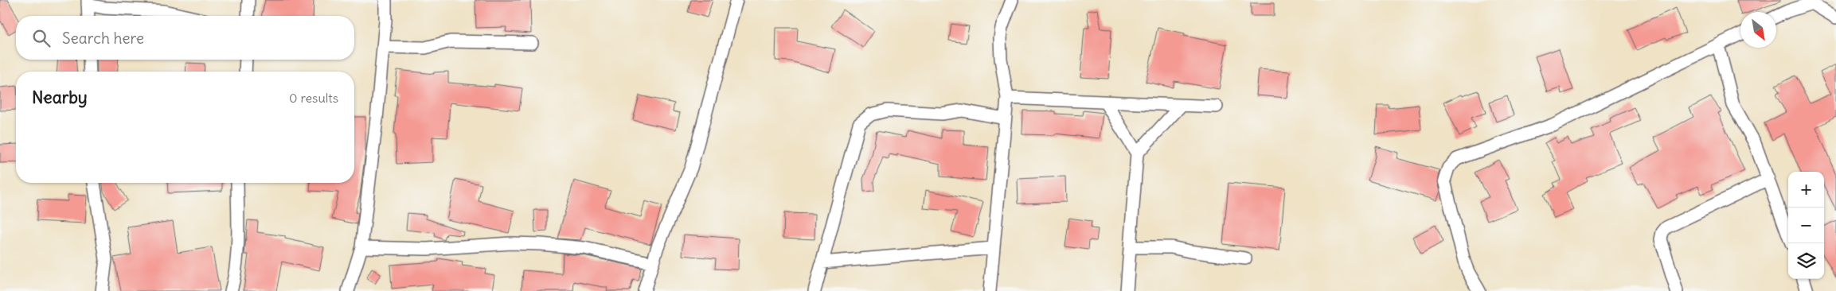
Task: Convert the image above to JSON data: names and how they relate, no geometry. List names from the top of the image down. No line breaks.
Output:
{"north":"bottom right","page":{"search":"Search here","heading":["Nearby","0 results"],"map_buttons":["+","−"]}}
